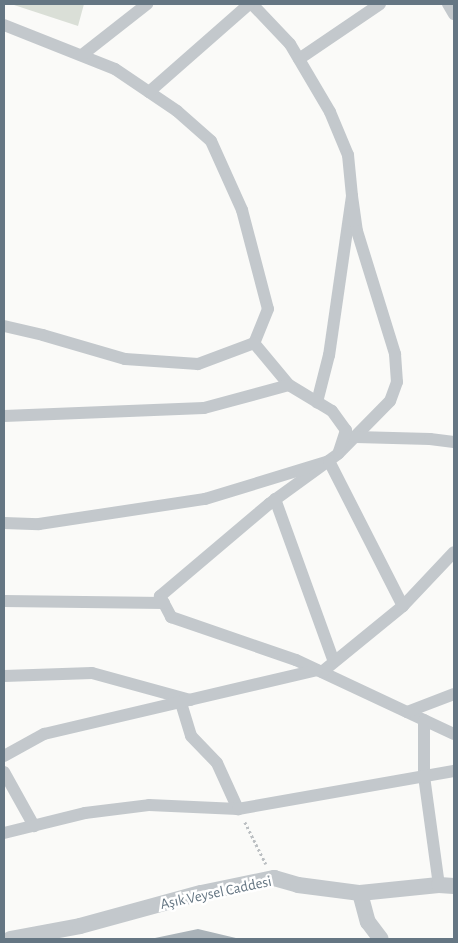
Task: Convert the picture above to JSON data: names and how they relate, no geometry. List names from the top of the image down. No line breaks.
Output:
{"streets":{"street":["Aşık Veysel Caddesi"]}}
